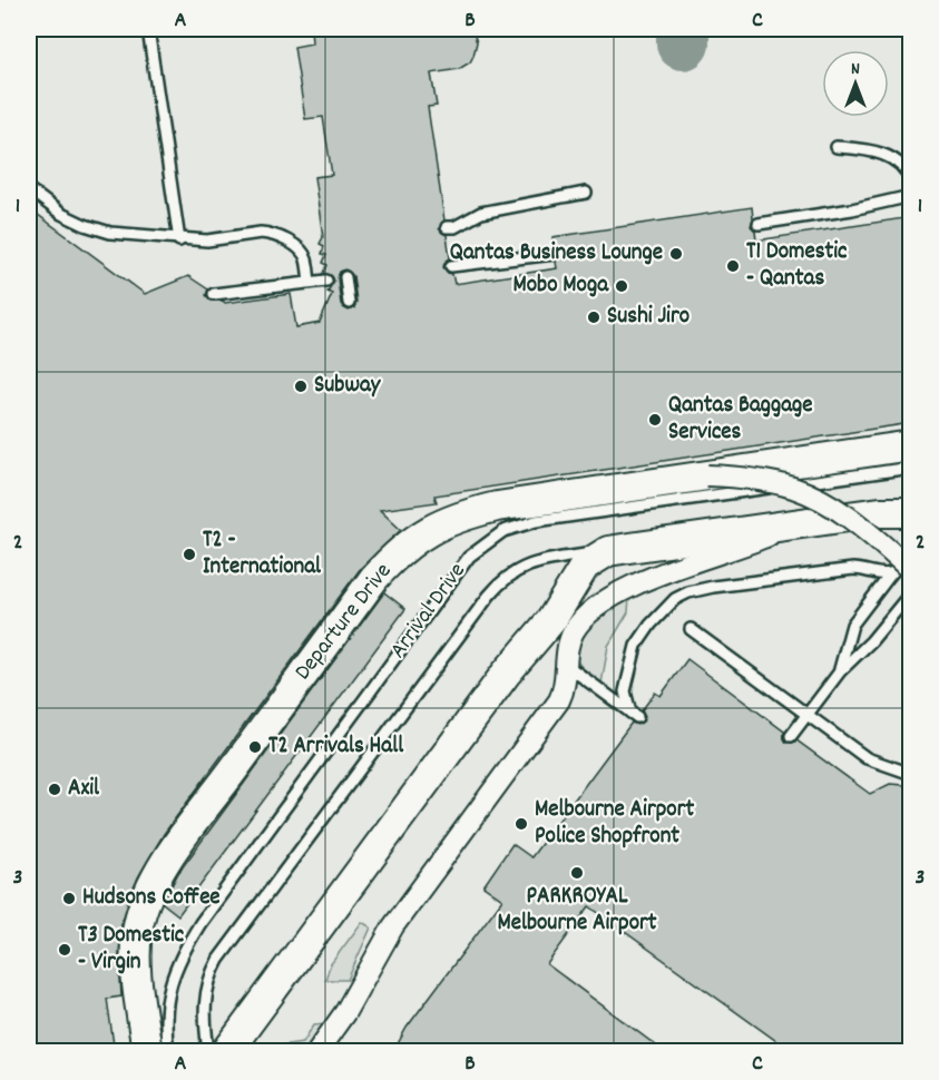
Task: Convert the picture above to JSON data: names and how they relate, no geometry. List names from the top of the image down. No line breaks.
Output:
{"streets":{"street":["Arrival Drive","Departure Drive"]},"places":["Qantas Business Lounge","T1 Domestic - Qantas","Mobo Moga","Sushi Jiro","Subway","Qantas Baggage Services","T2 - International","T2 Arrivals Hall","Axil","Melbourne Airport Police Shopfront","PARKROYAL Melbourne Airport","Hudsons Coffee","T3 Domestic - Virgin"],"north":"top","grid":{"columns":["A","B","C"],"rows":["1","2","3"]}}
